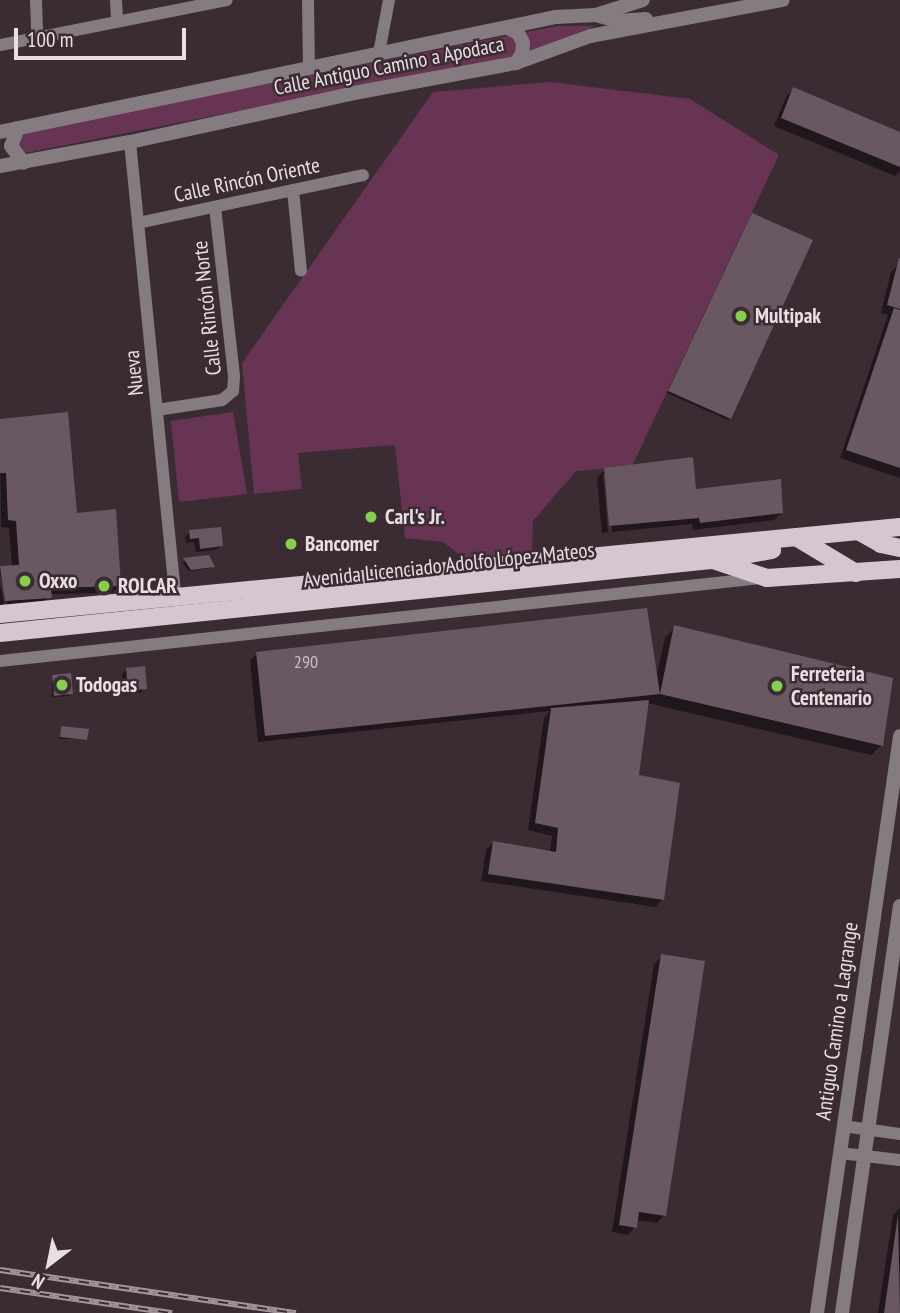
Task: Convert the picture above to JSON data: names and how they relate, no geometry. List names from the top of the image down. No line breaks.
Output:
{"streets":{"main road":["Avenida Licenciado Adolfo López Mateos"],"street":["Calle Antiguo Camino a Apodaca","Calle Rincón Oriente","Calle Rincón Norte","Nueva","Antiguo Camino a Lagrange"]},"crossings":[["Calle Antiguo Camino a Apodaca","Nueva"],["Calle Rincón Oriente","Calle Rincón Norte"],["Calle Rincón Oriente","Nueva"],["Calle Rincón Norte","Nueva"],["Nueva","Avenida Licenciado Adolfo López Mateos"]],"places":["Multipak","Carl's Jr.","Bancomer","Oxxo","ROLCAR","Todogas","Ferreteria Centenario"],"house_numbers":["290"],"scale_bar":"100 m","north":"bottom left"}
